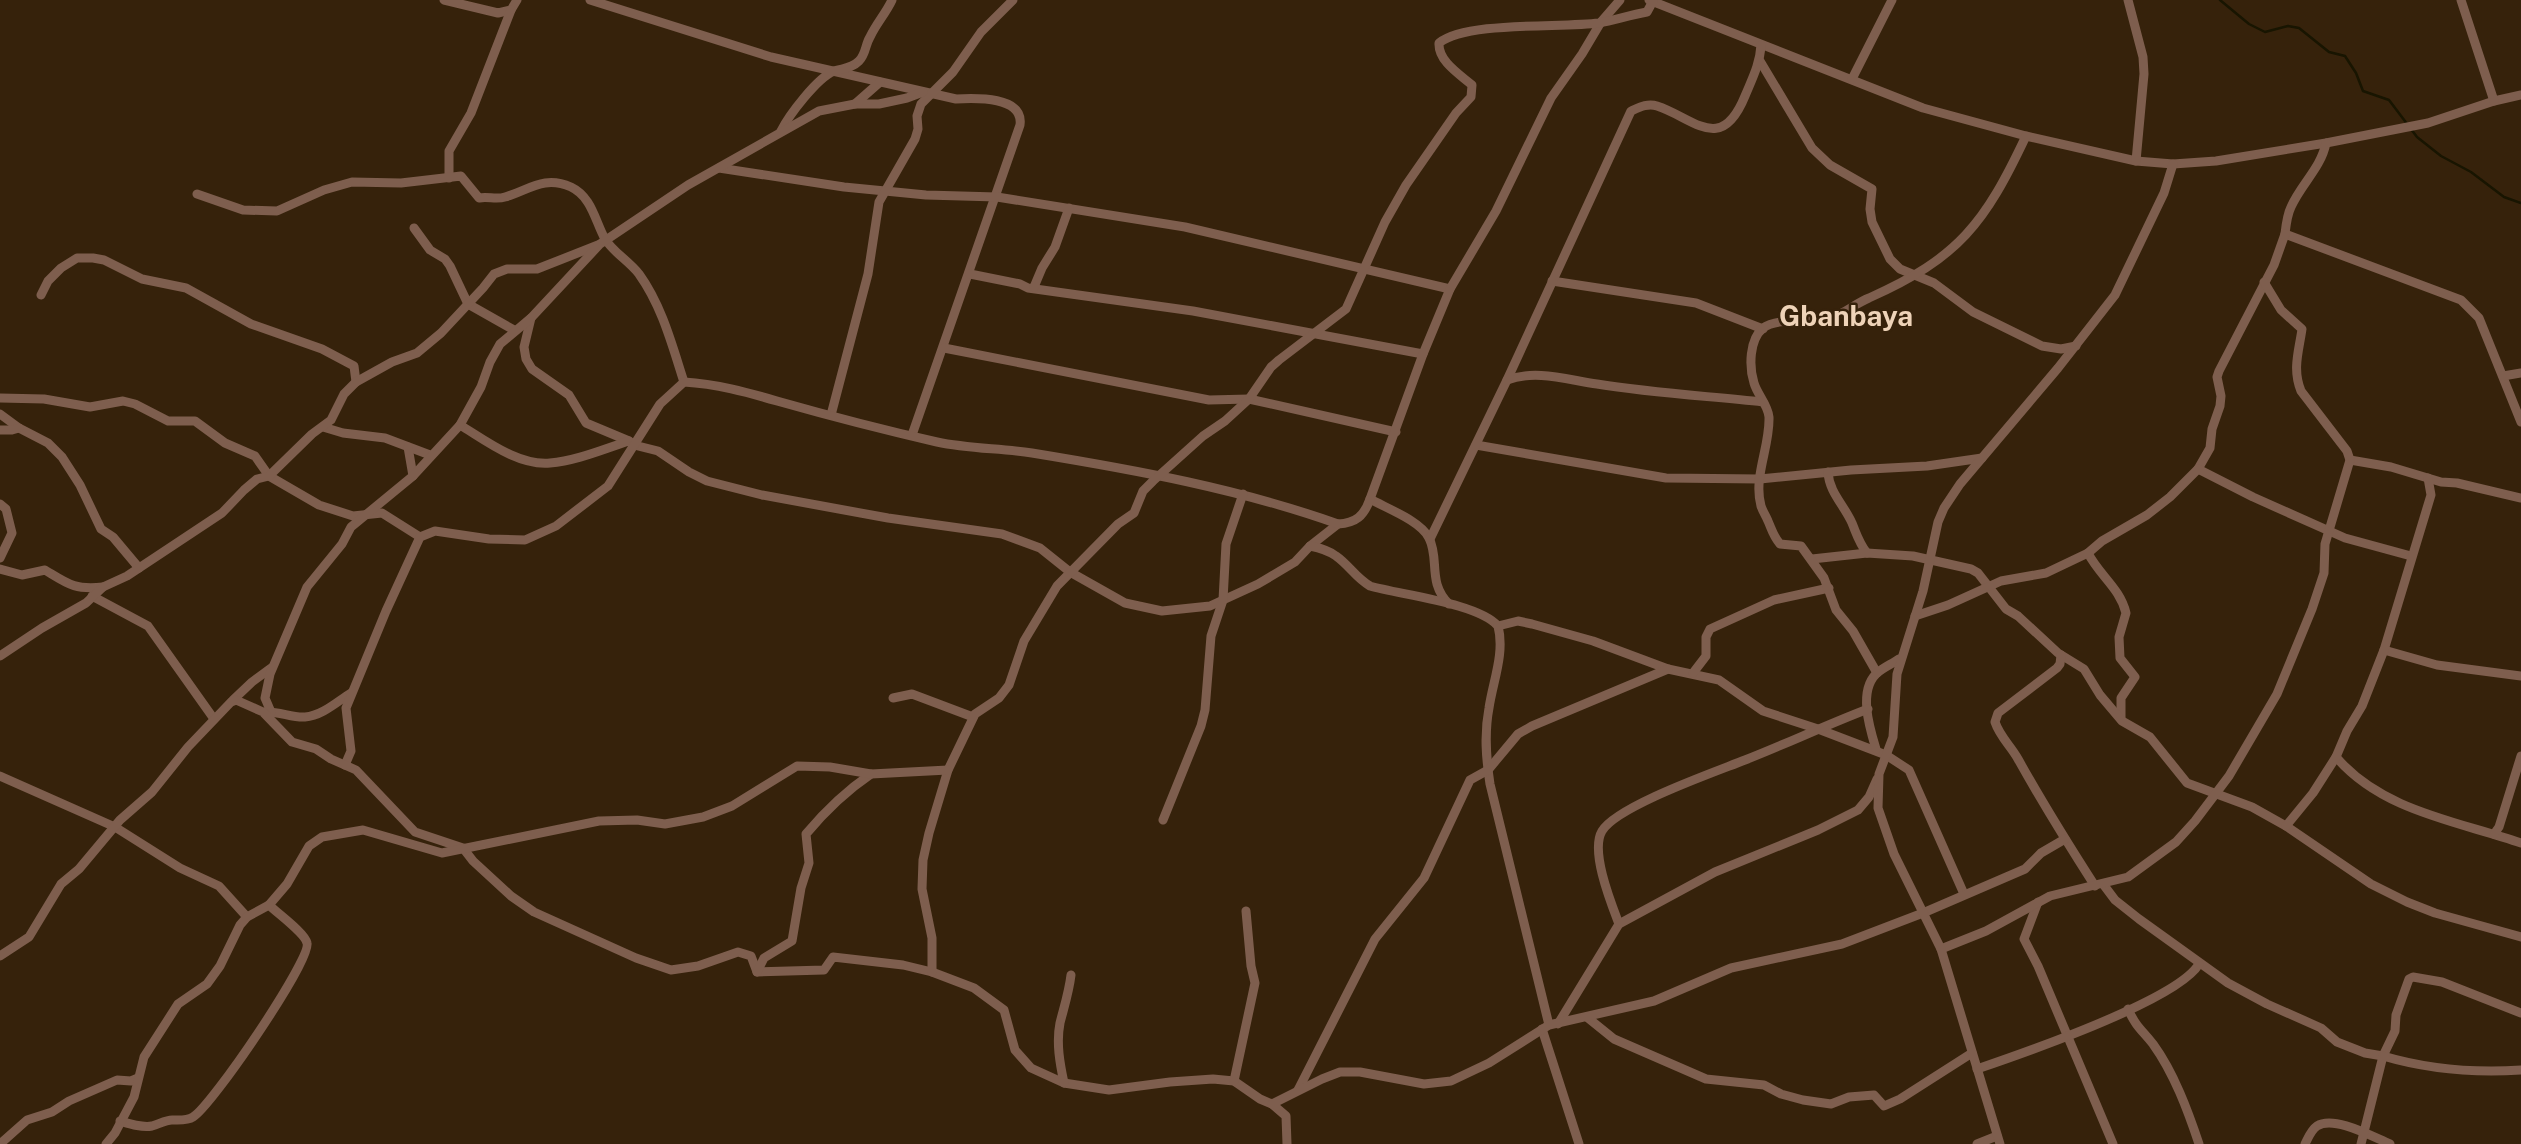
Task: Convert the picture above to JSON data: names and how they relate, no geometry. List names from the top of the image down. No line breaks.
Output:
{"districts":["Gbanbaya"]}
